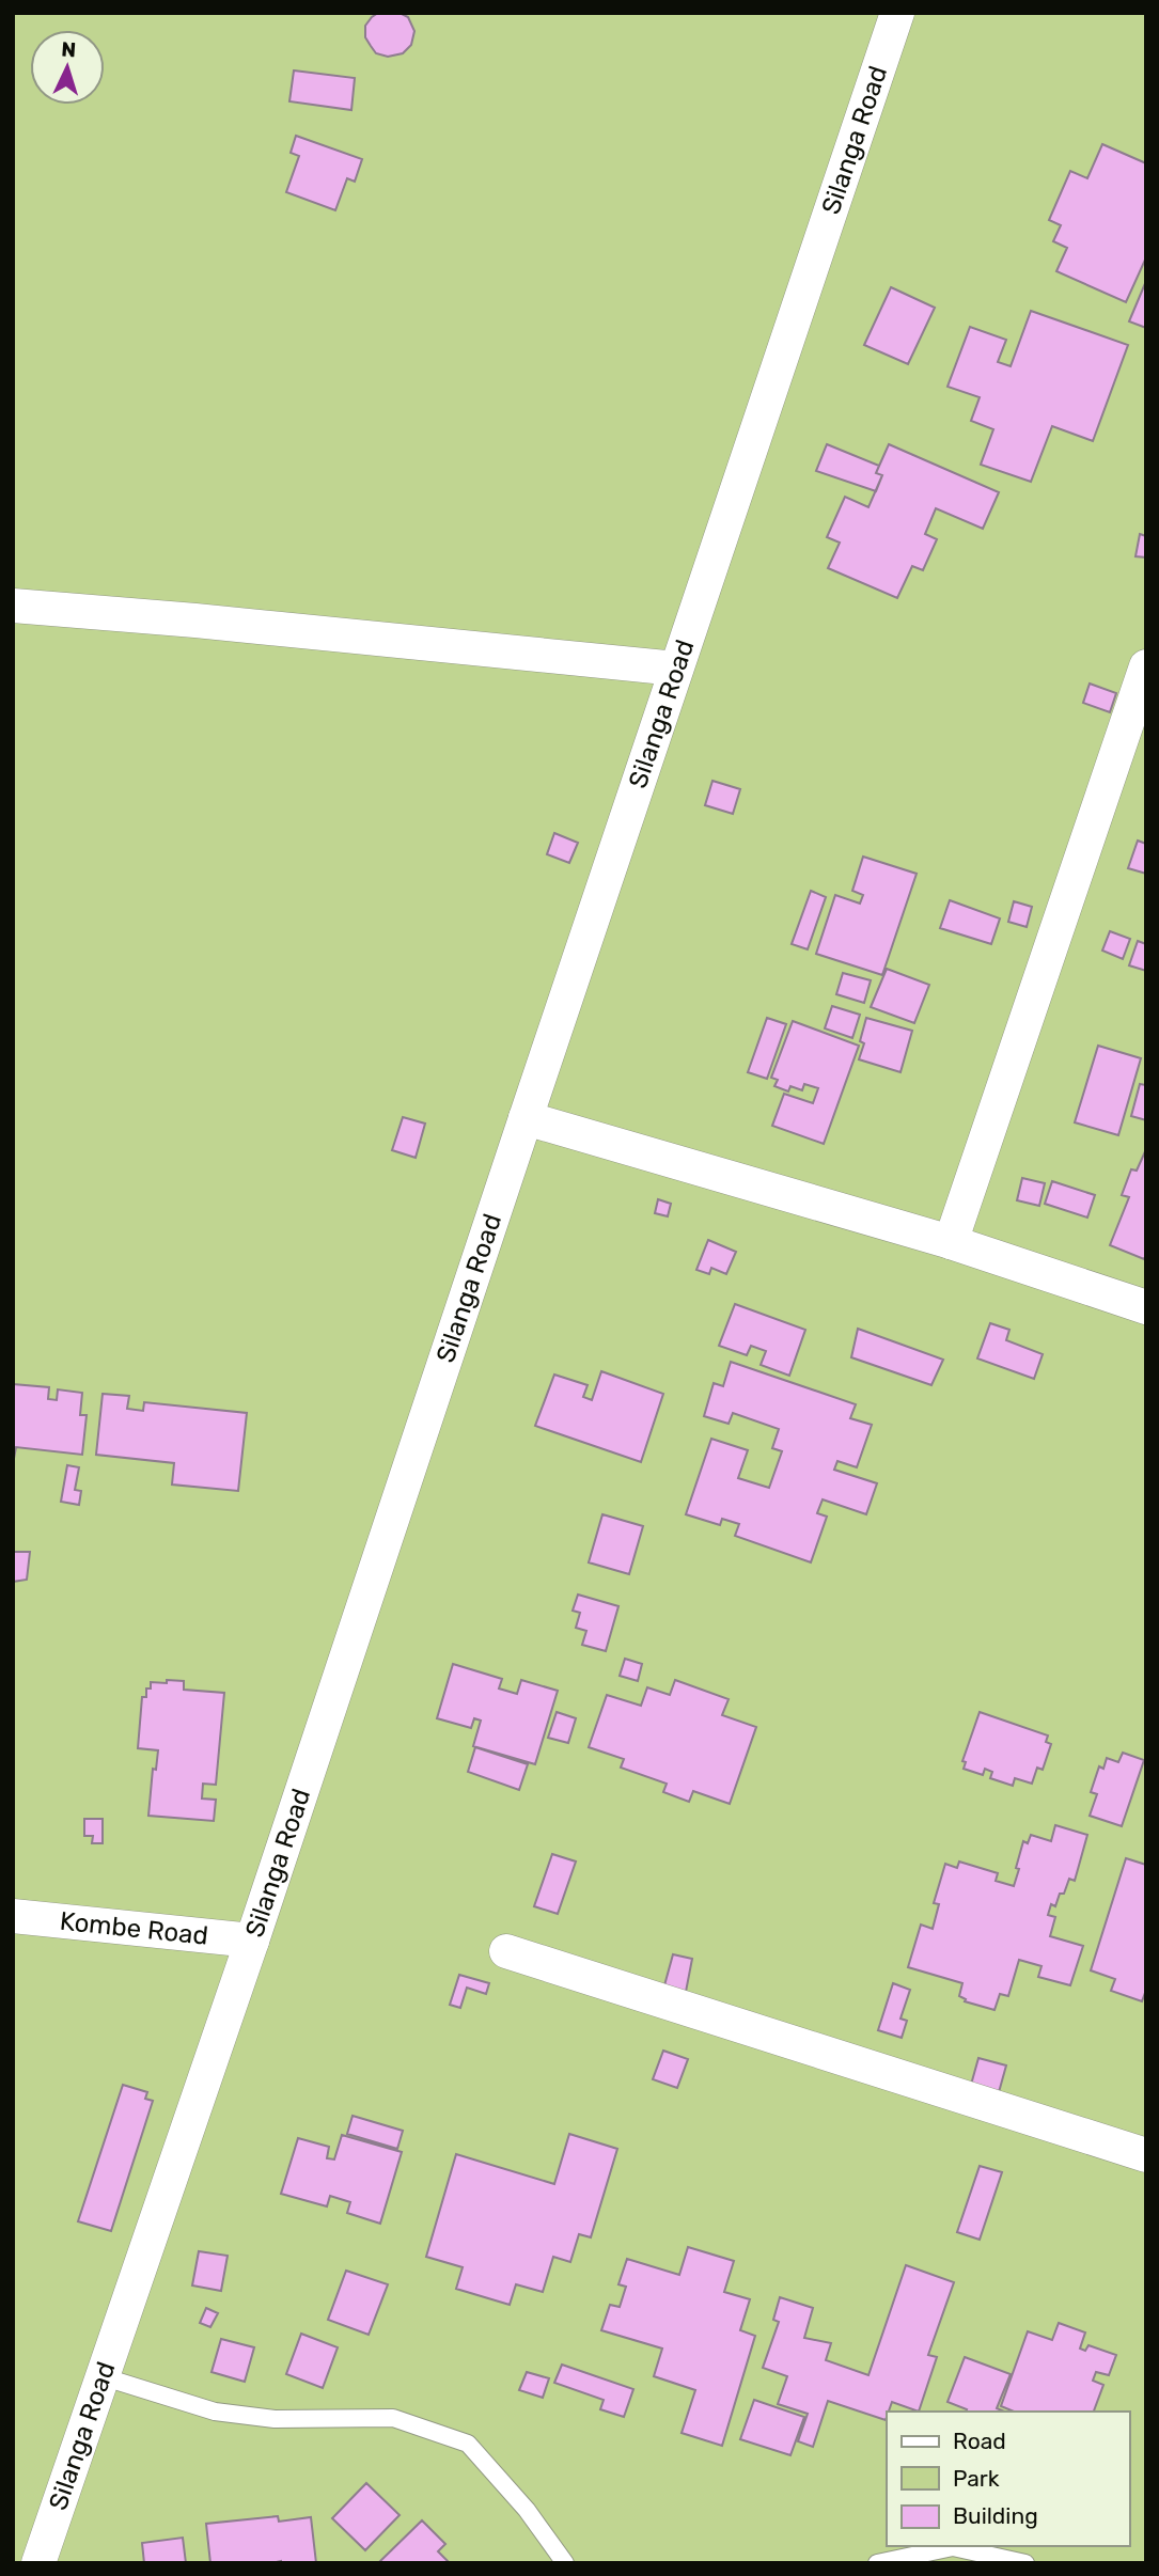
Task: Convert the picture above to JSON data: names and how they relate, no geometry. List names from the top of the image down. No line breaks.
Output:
{"streets":{"street":["Silanga Road","Kombe Road"]},"crossings":[["Silanga Road","Kombe Road"]],"legend":["Road","Park","Building"],"north":"top"}
